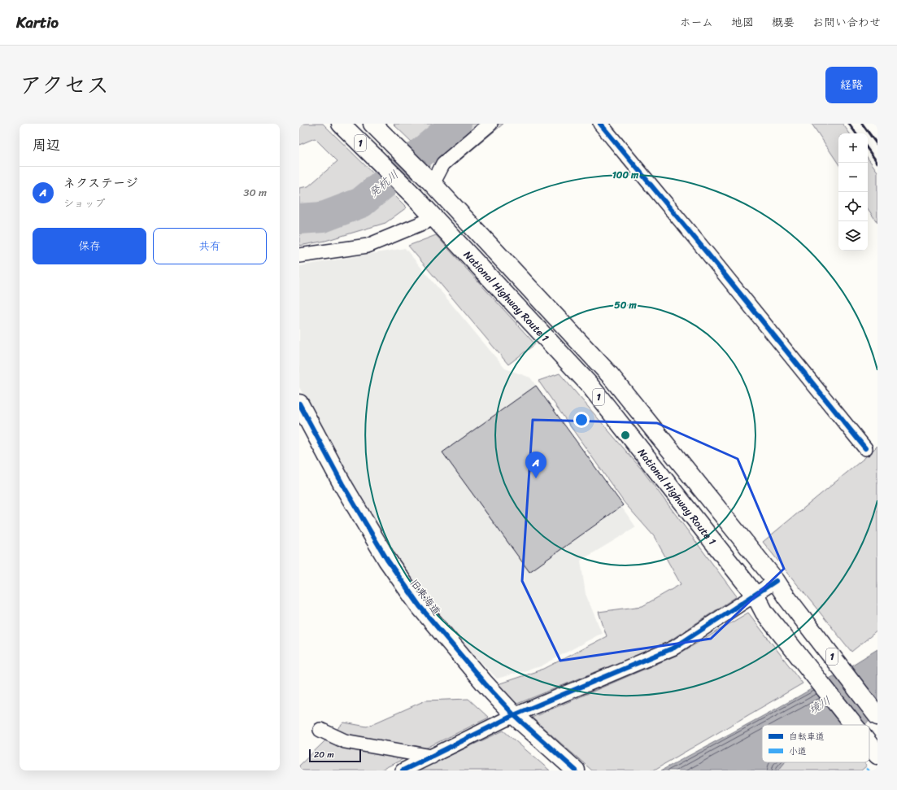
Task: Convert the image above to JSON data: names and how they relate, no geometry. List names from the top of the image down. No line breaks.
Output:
{"streets":{"main road":["1","National Highway Route 1","旧東海道"]},"water":["発杭川","境川"],"legend":["自転車道","小道"],"scale_bar":"20 m","page":{"header":"Kartio","nav":["ホーム","地図","概要","お問い合わせ"],"title":"アクセス","buttons":["経路",["保存","共有"]],"heading":"周辺","map_buttons":["+","−"],"list":[{"mark":"A","name":"ネクステージ","note":"ショップ","value":"30 m"}],"pins":"A","scale":"20 m"},"rings":["100 m","50 m"]}
